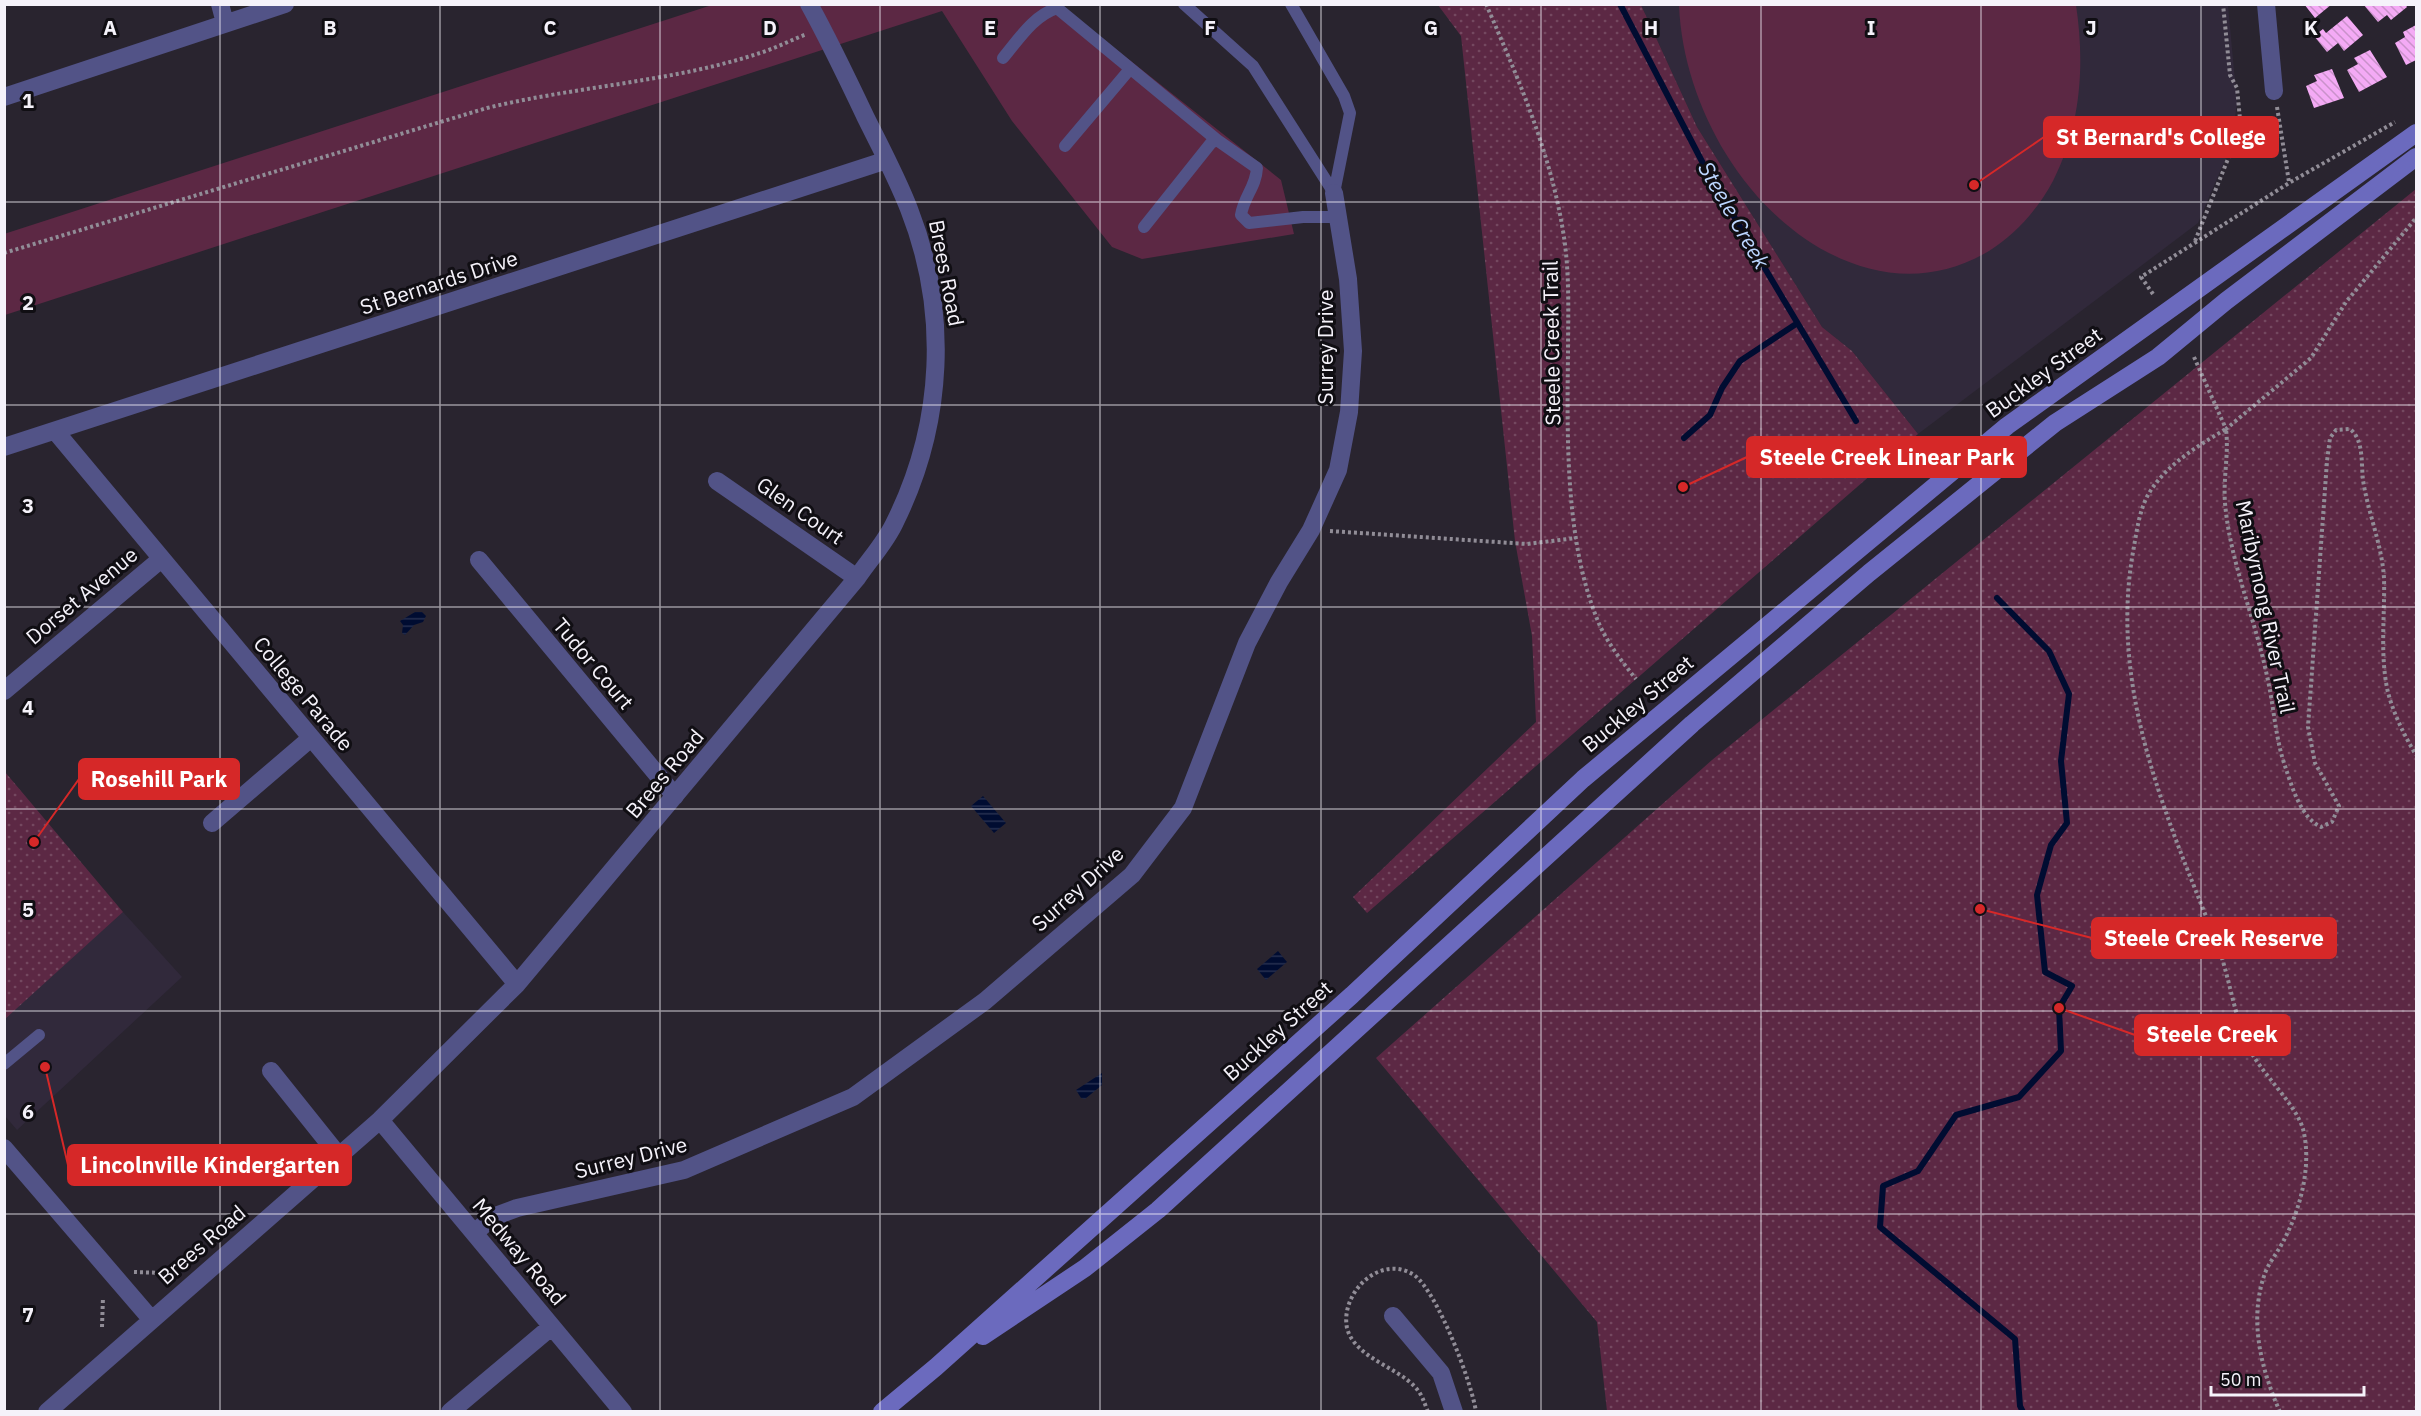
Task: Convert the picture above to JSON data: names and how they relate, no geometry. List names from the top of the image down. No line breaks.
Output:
{"streets":{"main road":["Buckley Street"],"street":["Brees Road","St Bernards Drive","Surrey Drive","Glen Court","Dorset Avenue","Tudor Court","College Parade","Medway Road"],"path":["Steele Creek Trail","Maribyrnong River Trail"]},"crossings":[["Brees Road","St Bernards Drive"],["Brees Road","Glen Court"],["Brees Road","Tudor Court"],["Brees Road","College Parade"],["Brees Road","Medway Road"],["St Bernards Drive","College Parade"],["Surrey Drive","Medway Road"],["Dorset Avenue","College Parade"]],"water":["Steele Creek"],"places":["St Bernard's College","Steele Creek Linear Park","Rosehill Park","Steele Creek Reserve","Steele Creek","Lincolnville Kindergarten"],"scale_bar":"50 m","grid":{"columns":["A","B","C","D","E","F","G","H","I","J","K"],"rows":["1","2","3","4","5","6","7"]}}
